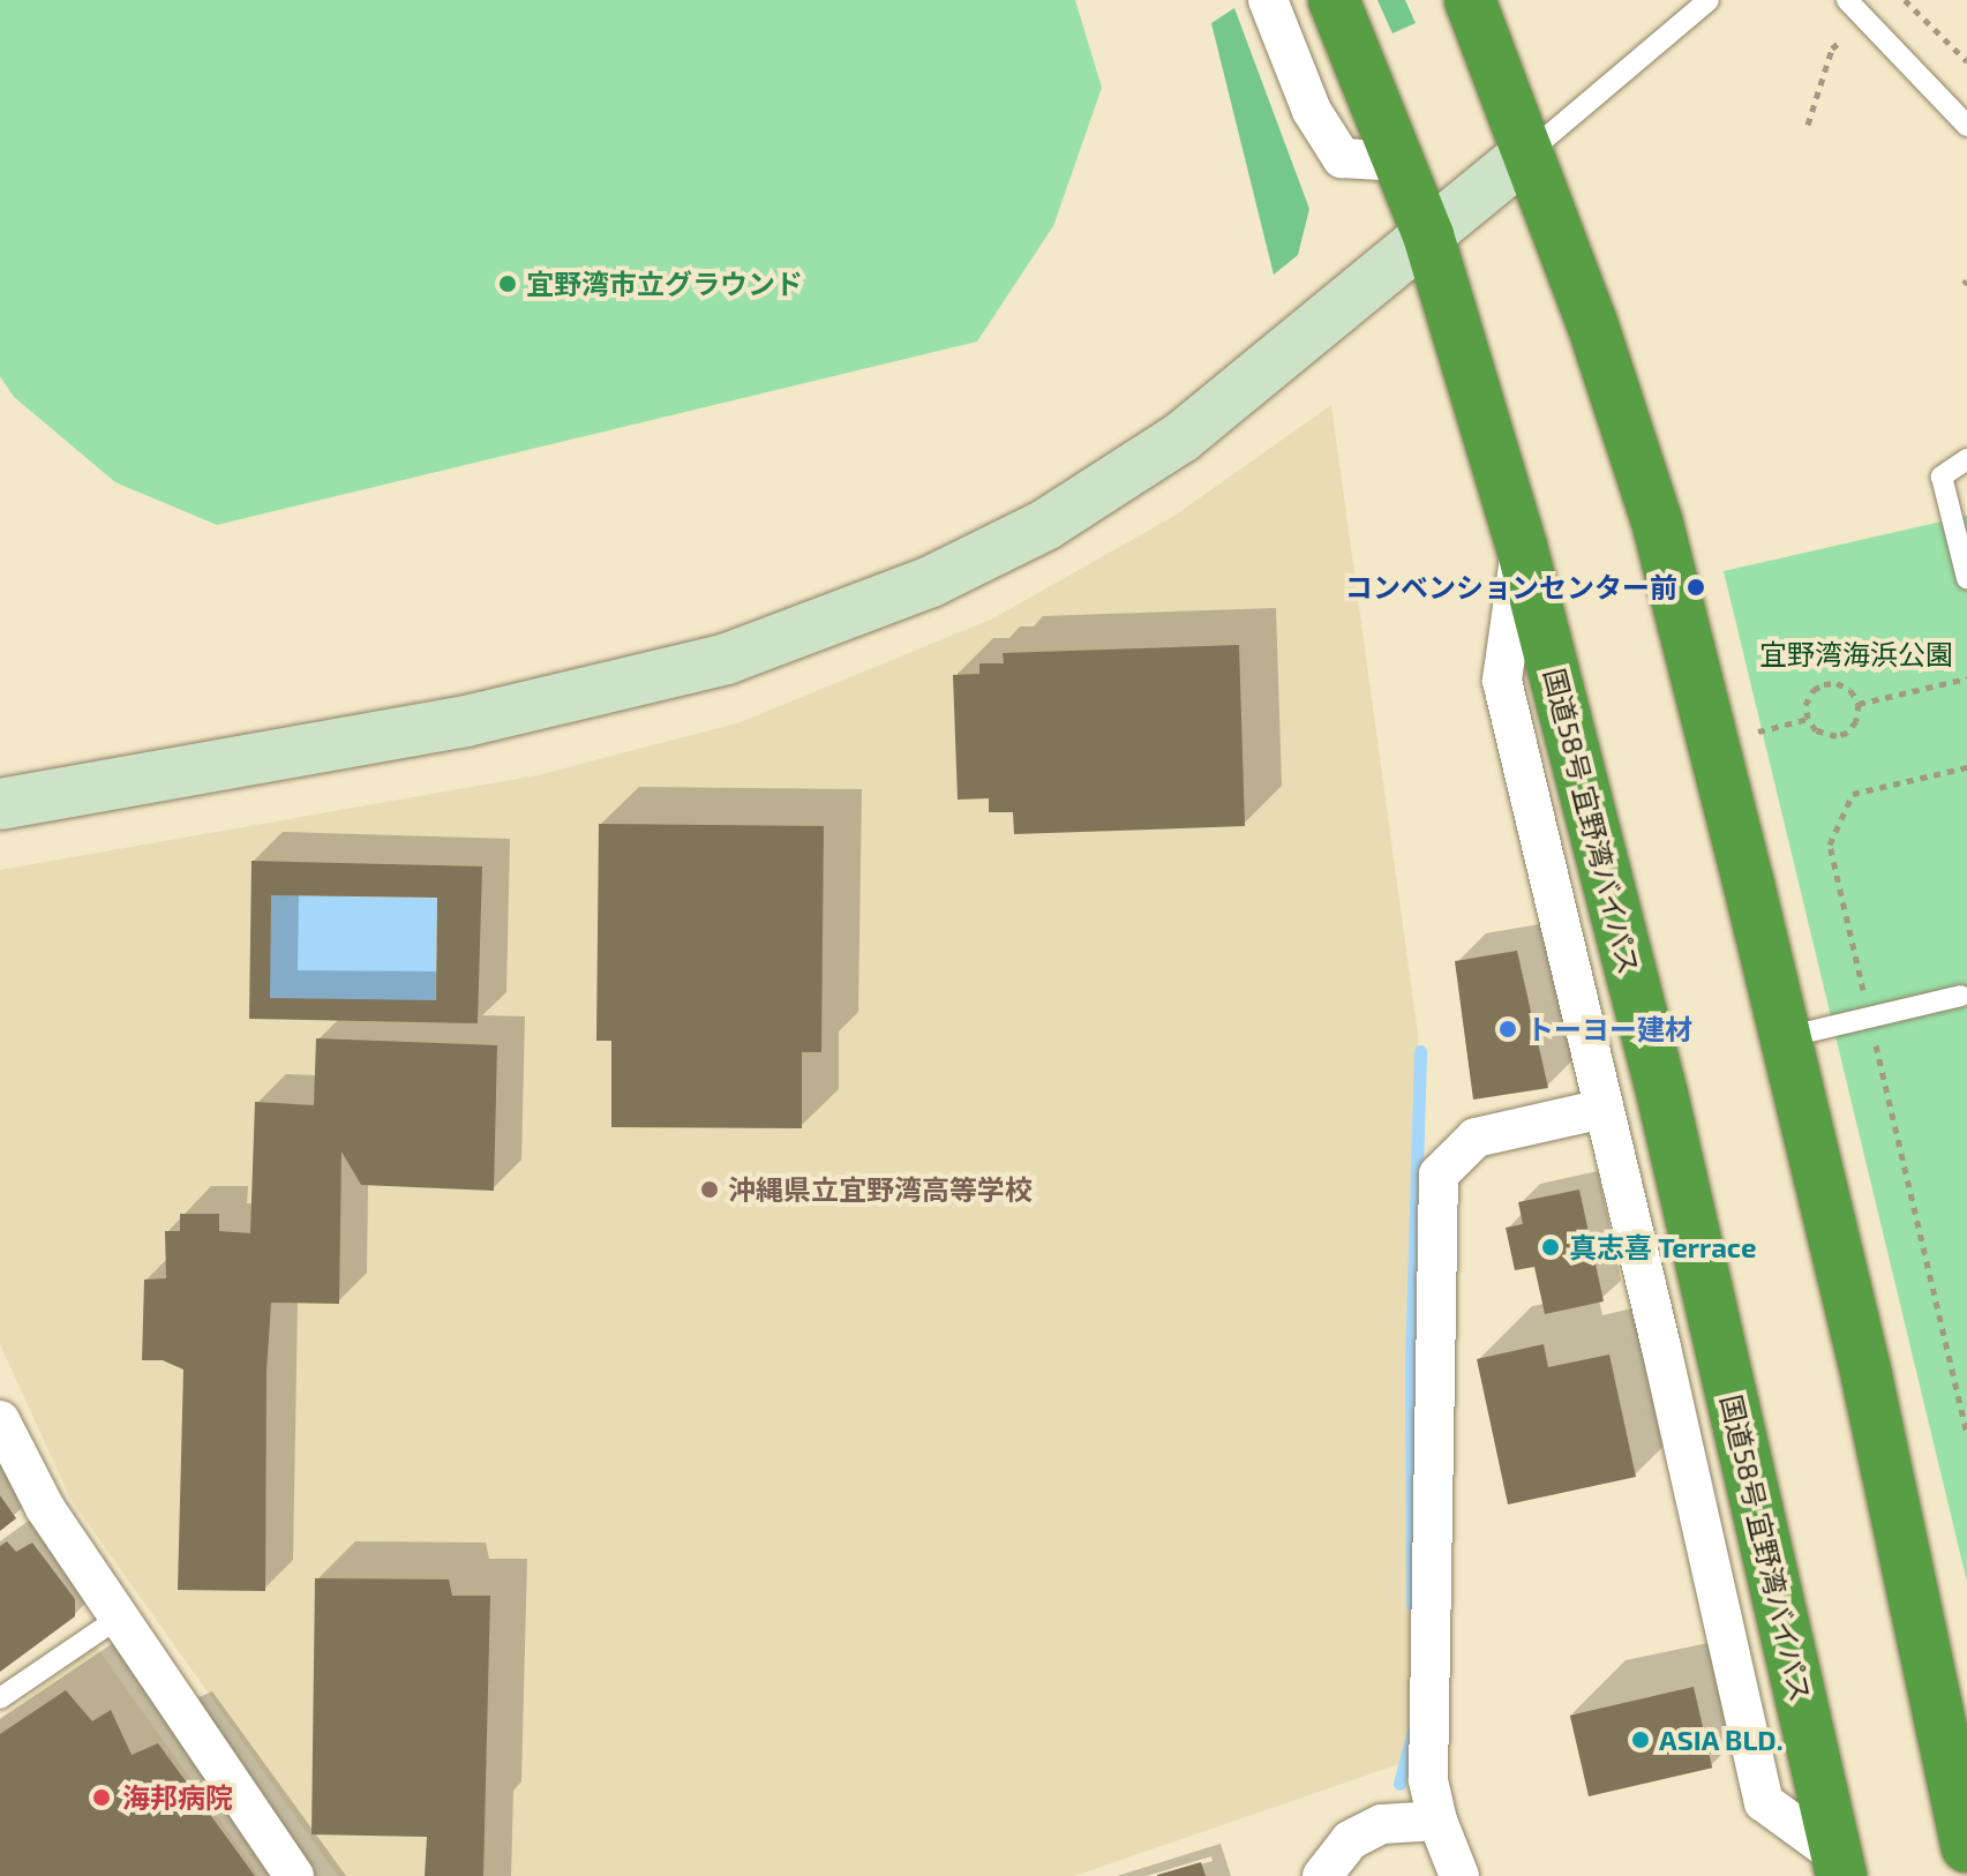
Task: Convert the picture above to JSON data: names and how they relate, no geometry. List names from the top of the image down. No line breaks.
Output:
{"streets":{"highway":["国道58号 宜野湾バイパス"]},"parks":["宜野湾海浜公園"],"places":["宜野湾市立グラウンド","コンベンションセンター前","トーヨー建材","沖縄県立宜野湾高等学校","真志喜 Terrace","ASIA BLD.","海邦病院"]}
